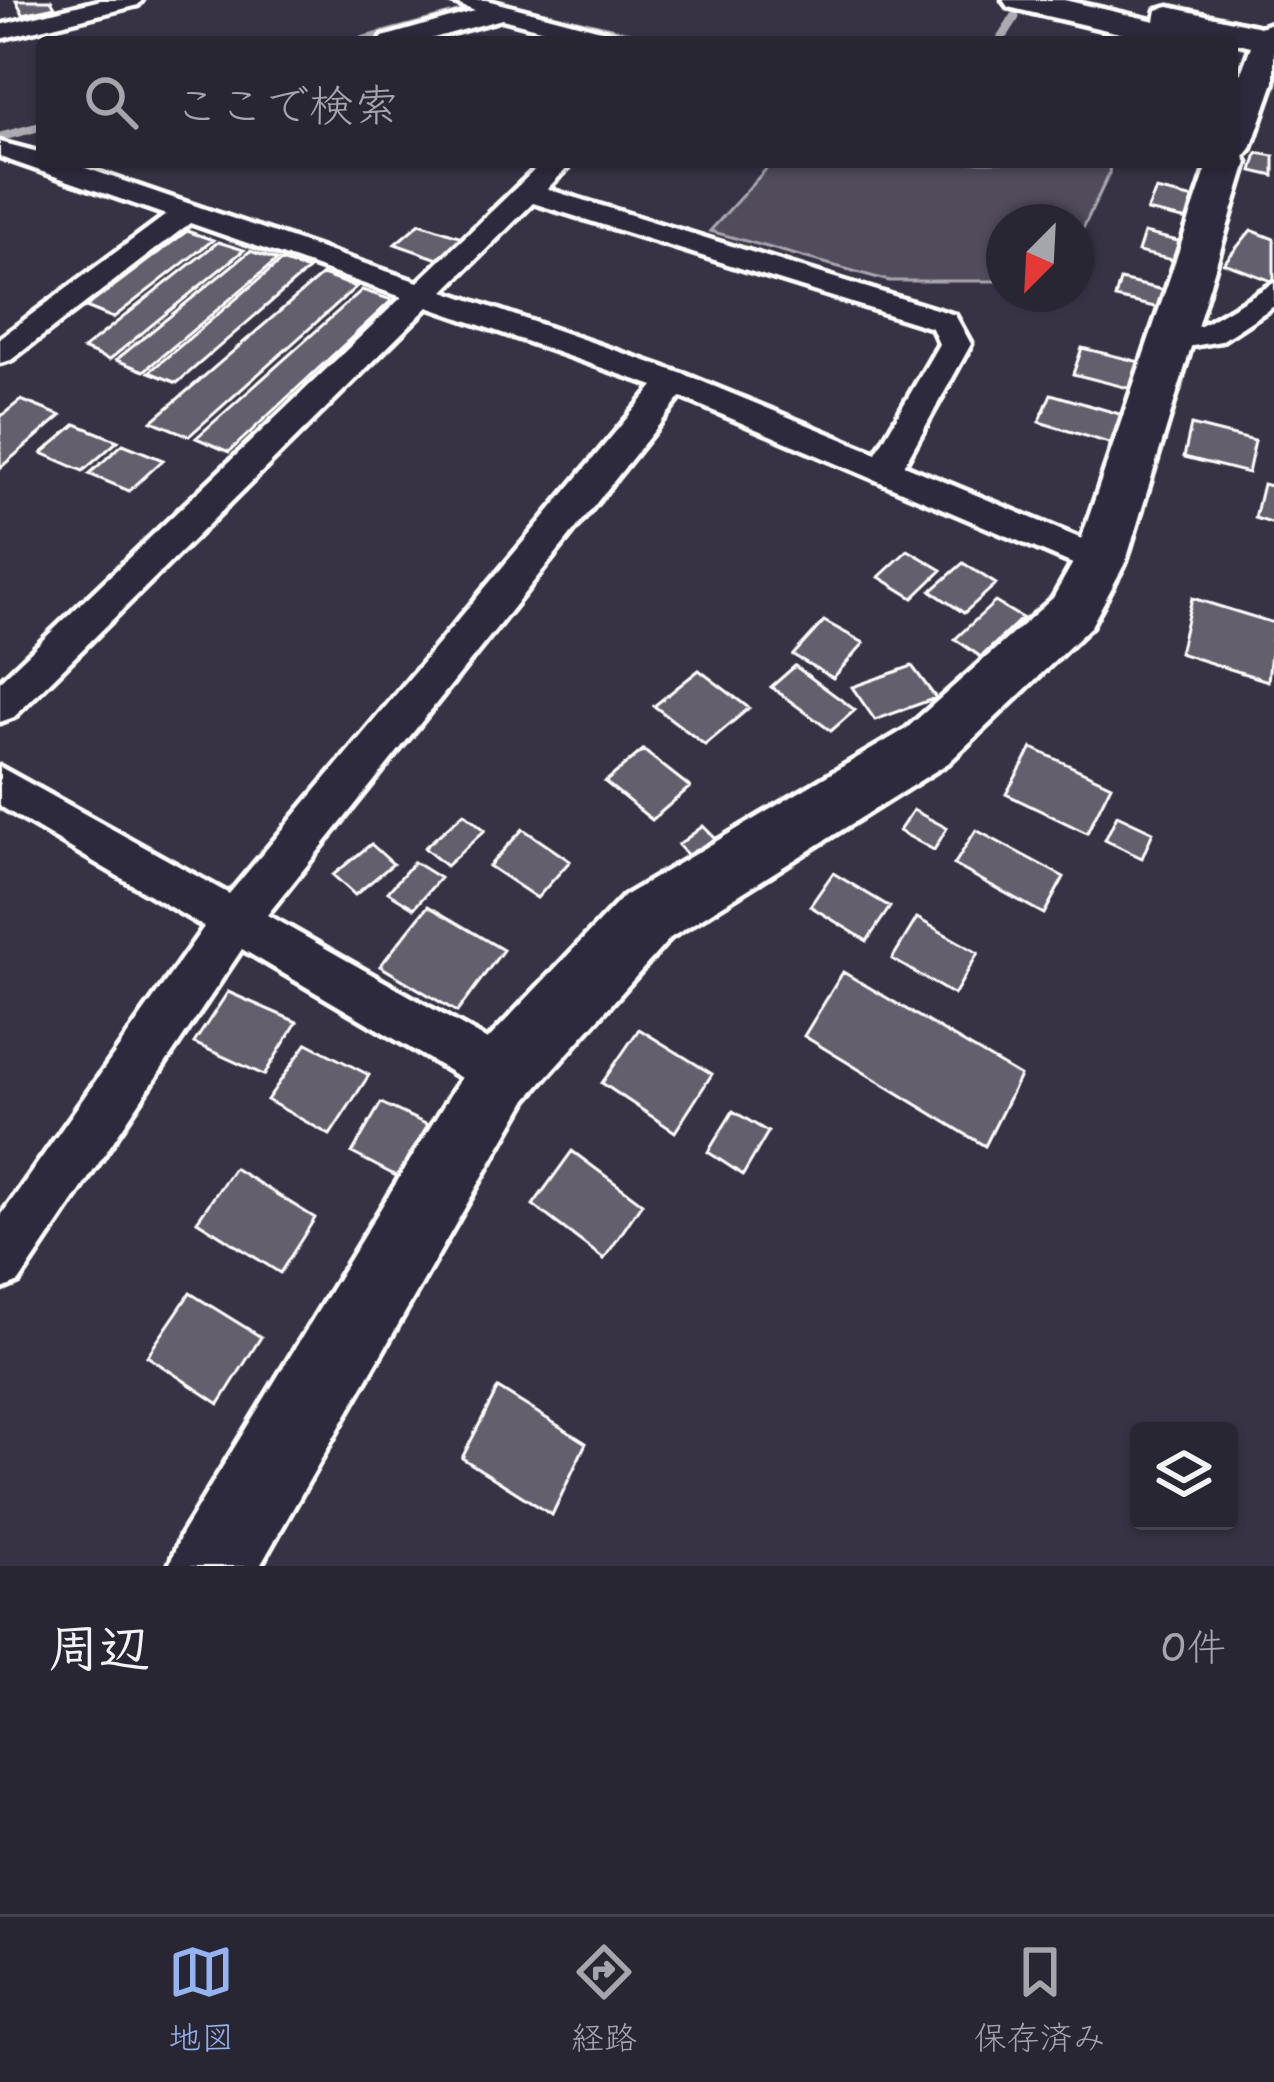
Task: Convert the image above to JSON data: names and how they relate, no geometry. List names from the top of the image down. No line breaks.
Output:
{"north":"bottom left","page":{"search":"ここで検索","heading":["周辺","0件"],"nav":["地図","経路","保存済み"]}}
